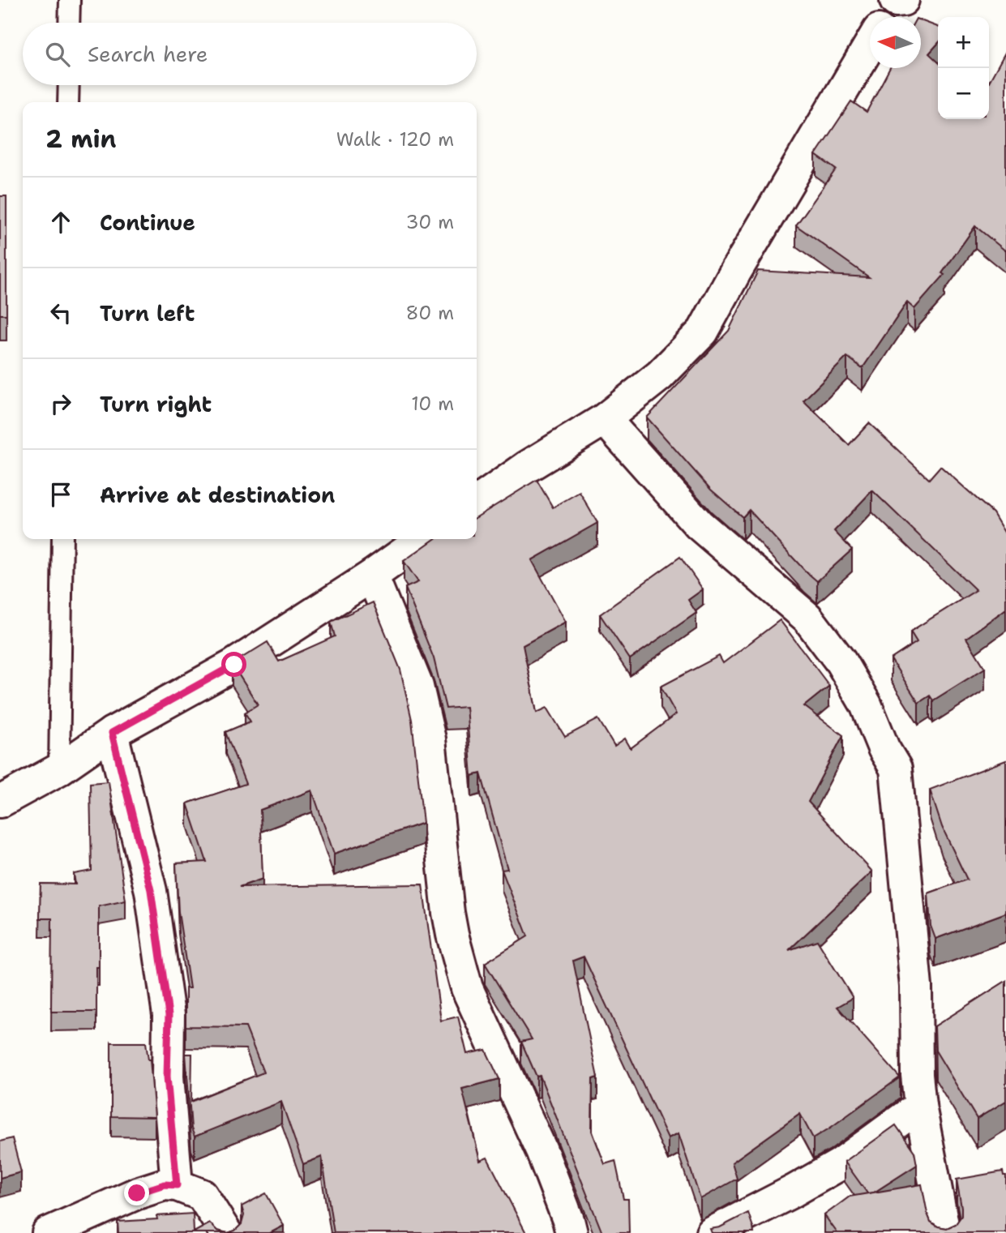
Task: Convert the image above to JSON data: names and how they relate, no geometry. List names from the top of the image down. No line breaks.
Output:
{"north":"left","page":{"map_buttons":["+","−"],"search":"Search here","heading":["2 min","Walk · 120 m"],"list":[["Continue","30 m"],["Turn left","80 m"],["Turn right","10 m"],"Arrive at destination"]}}
